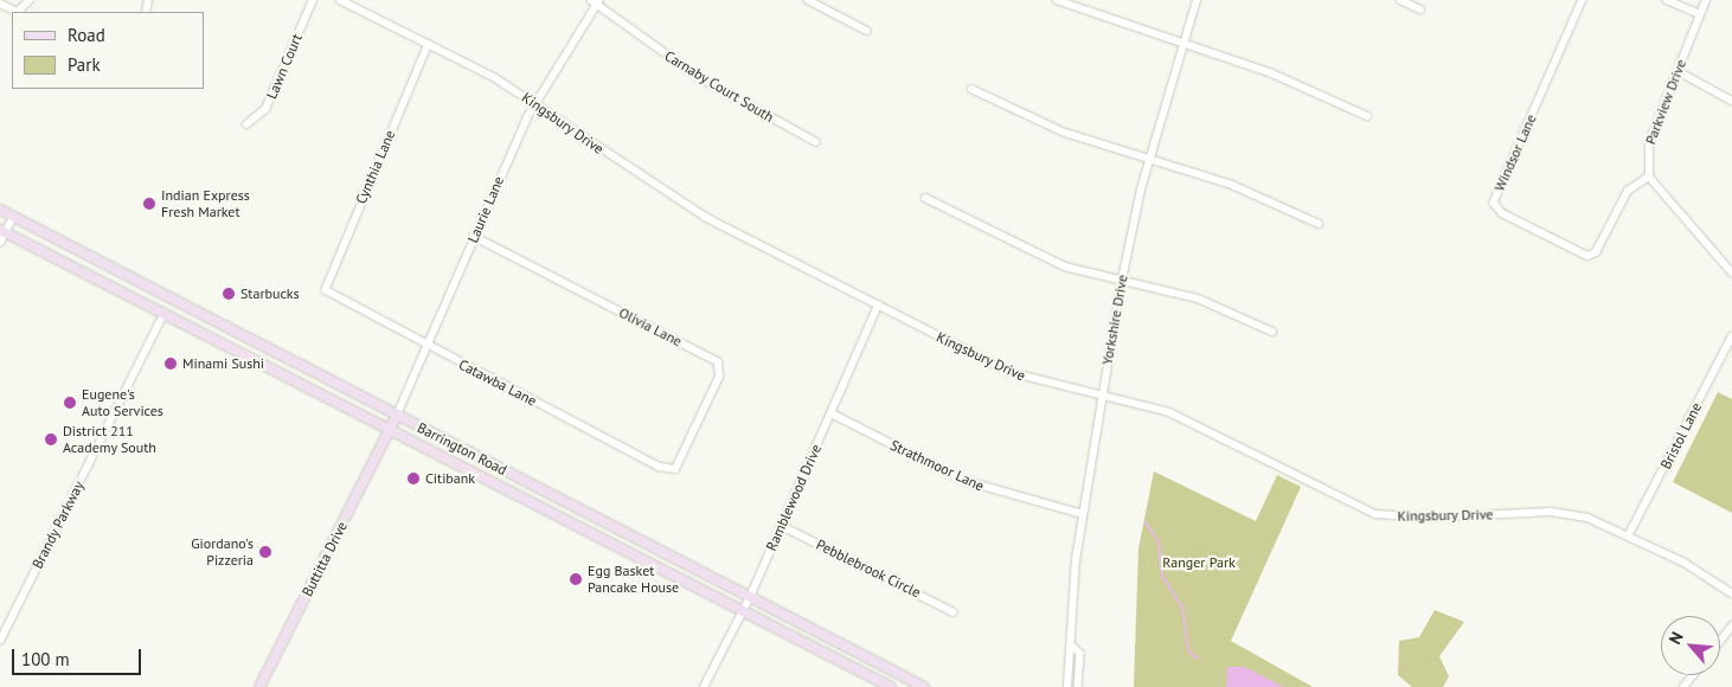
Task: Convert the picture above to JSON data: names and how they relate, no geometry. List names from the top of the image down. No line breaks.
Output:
{"streets":{"main road":["Laurie Lane","Barrington Road","Buttitta Drive"],"street":["Lawn Court","Carnaby Court South","Parkview Drive","Kingsbury Drive","Windsor Lane","Cynthia Lane","Yorkshire Drive","Olivia Lane","Catawba Lane","Bristol Lane","Strathmoor Lane","Ramblewood Drive","Brandy Parkway","Pebblebrook Circle"]},"crossings":[["Carnaby Court South","Laurie Lane"],["Parkview Drive","Windsor Lane"],["Kingsbury Drive","Cynthia Lane"],["Kingsbury Drive","Laurie Lane"],["Kingsbury Drive","Yorkshire Drive"],["Kingsbury Drive","Bristol Lane"],["Kingsbury Drive","Ramblewood Drive"],["Cynthia Lane","Catawba Lane"],["Laurie Lane","Olivia Lane"],["Laurie Lane","Catawba Lane"],["Laurie Lane","Barrington Road"],["Laurie Lane","Buttitta Drive"],["Yorkshire Drive","Strathmoor Lane"],["Olivia Lane","Catawba Lane"],["Barrington Road","Ramblewood Drive"],["Barrington Road","Brandy Parkway"],["Barrington Road","Buttitta Drive"],["Strathmoor Lane","Ramblewood Drive"],["Ramblewood Drive","Pebblebrook Circle"]],"parks":["Ranger Park"],"places":["Indian Express Fresh Market","Starbucks","Minami Sushi","Eugene's Auto Services","District 211 Academy South","Citibank","Giordano's Pizzeria","Egg Basket Pancake House"],"legend":["Road","Park"],"scale_bar":"100 m","north":"top left"}
